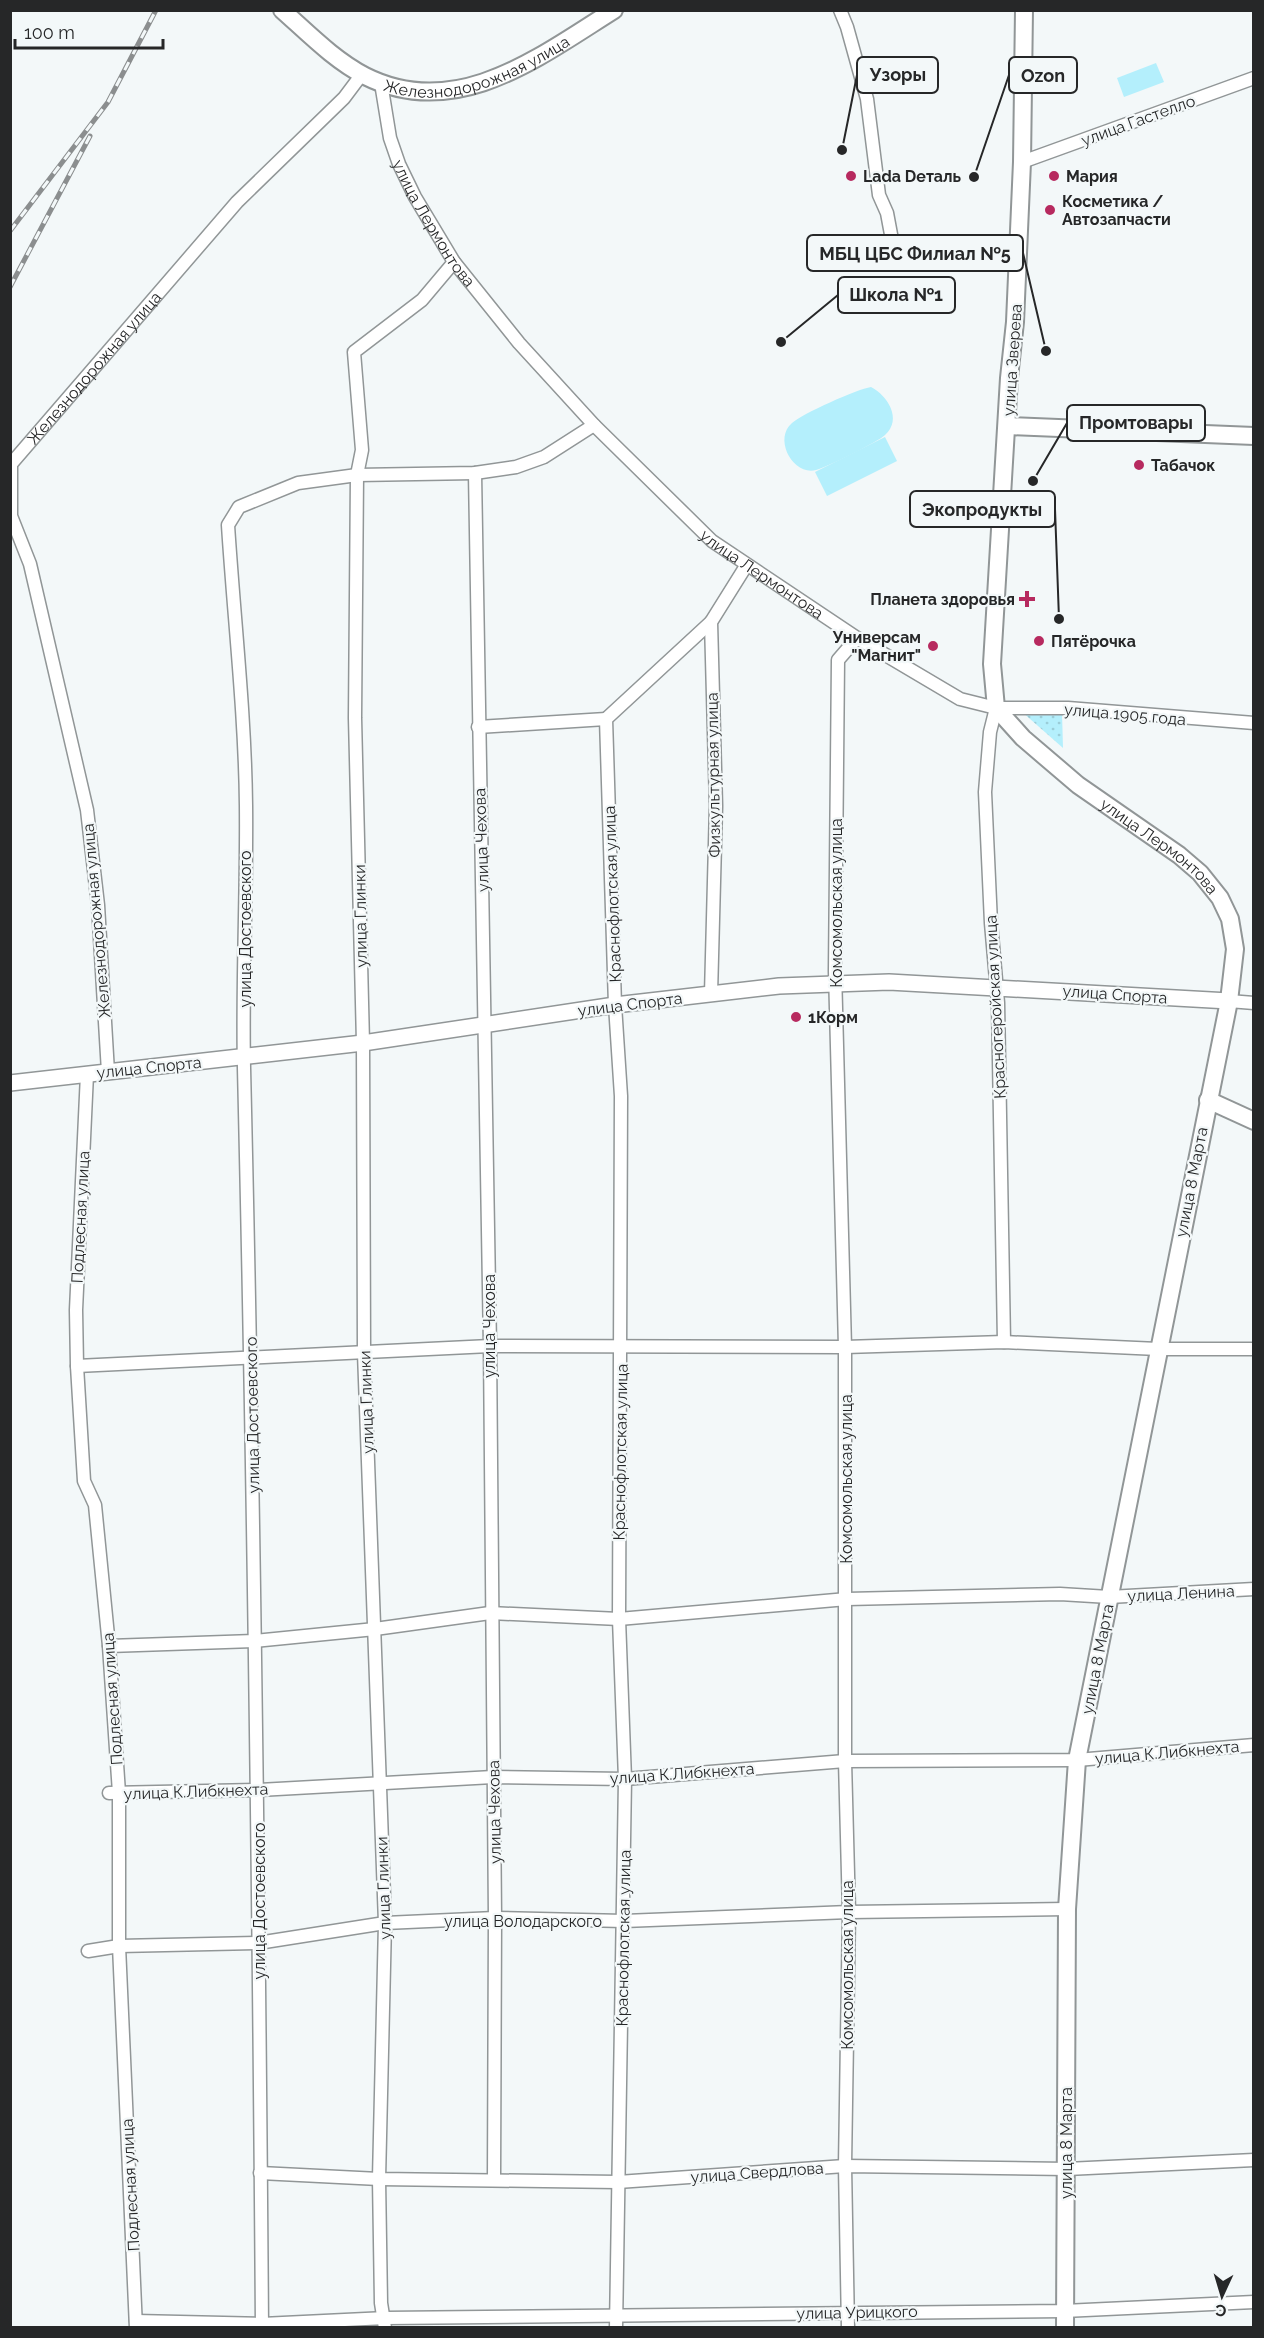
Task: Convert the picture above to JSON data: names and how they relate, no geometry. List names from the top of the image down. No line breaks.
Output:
{"streets":{"main road":["Железнодорожная улица","улица Лермонтова","улица Зверева","улица 8 Марта"],"street":["улица Гастелло","улица 1905 года","Физкультурная улица","улица Чехова","Краснофлотская улица","Комсомольская улица","улица Глинки","улица Достоевского","улица Спорта","Красногеройская улица","Подлесная улица","улица Ленина","улица К.Либкнехта","улица Володарского","улица Свердлова","улица Урицкого"]},"crossings":[["Железнодорожная улица","улица Лермонтова"],["Железнодорожная улица","улица Спорта"],["улица Гастелло","улица Зверева"],["улица Лермонтова","улица Зверева"],["улица Лермонтова","улица 1905 года"],["улица Лермонтова","Комсомольская улица"],["улица Лермонтова","улица Глинки"],["улица Лермонтова","улица Спорта"],["улица Лермонтова","Красногеройская улица"],["улица Лермонтова","улица 8 Марта"],["улица Зверева","улица 1905 года"],["улица Зверева","Красногеройская улица"],["улица 1905 года","Красногеройская улица"],["Физкультурная улица","улица Спорта"],["улица Чехова","улица Спорта"],["улица Чехова","улица Ленина"],["улица Чехова","улица К.Либкнехта"],["улица Чехова","улица Володарского"],["улица Чехова","улица Свердлова"],["Краснофлотская улица","улица Спорта"],["Краснофлотская улица","улица Ленина"],["Краснофлотская улица","улица К.Либкнехта"],["Краснофлотская улица","улица Володарского"],["Краснофлотская улица","улица Свердлова"],["Краснофлотская улица","улица Урицкого"],["Комсомольская улица","улица Спорта"],["Комсомольская улица","улица Ленина"],["Комсомольская улица","улица К.Либкнехта"],["Комсомольская улица","улица Володарского"],["Комсомольская улица","улица Свердлова"],["Комсомольская улица","улица Урицкого"],["улица Глинки","улица Достоевского"],["улица Глинки","улица Спорта"],["улица Глинки","улица Ленина"],["улица Глинки","улица К.Либкнехта"],["улица Глинки","улица Володарского"],["улица Глинки","улица Свердлова"],["улица Глинки","улица Урицкого"],["улица Достоевского","улица Спорта"],["улица Достоевского","улица Ленина"],["улица Достоевского","улица К.Либкнехта"],["улица Достоевского","улица Володарского"],["улица Достоевского","улица Свердлова"],["улица Достоевского","улица Урицкого"],["улица Спорта","Красногеройская улица"],["улица Спорта","улица 8 Марта"],["улица Спорта","Подлесная улица"],["улица 8 Марта","улица Ленина"],["улица 8 Марта","улица К.Либкнехта"],["улица 8 Марта","улица Володарского"],["улица 8 Марта","улица Свердлова"],["улица 8 Марта","улица Урицкого"],["Подлесная улица","улица Ленина"],["Подлесная улица","улица К.Либкнехта"],["Подлесная улица","улица Володарского"],["Подлесная улица","улица Урицкого"]],"places":{"other":["Узоры","Lada Dеталь","Мария","Ozon","Косметика / Автозапчасти","Школа №1","МБЦ ЦБС Филиал №5","Табачок","Промтовары","Экопродукты","Пятёрочка","Универсам \"Магнит\"","1Корм"],"health":["Планета здоровья"]},"scale_bar":"100 m","north":"bottom"}
